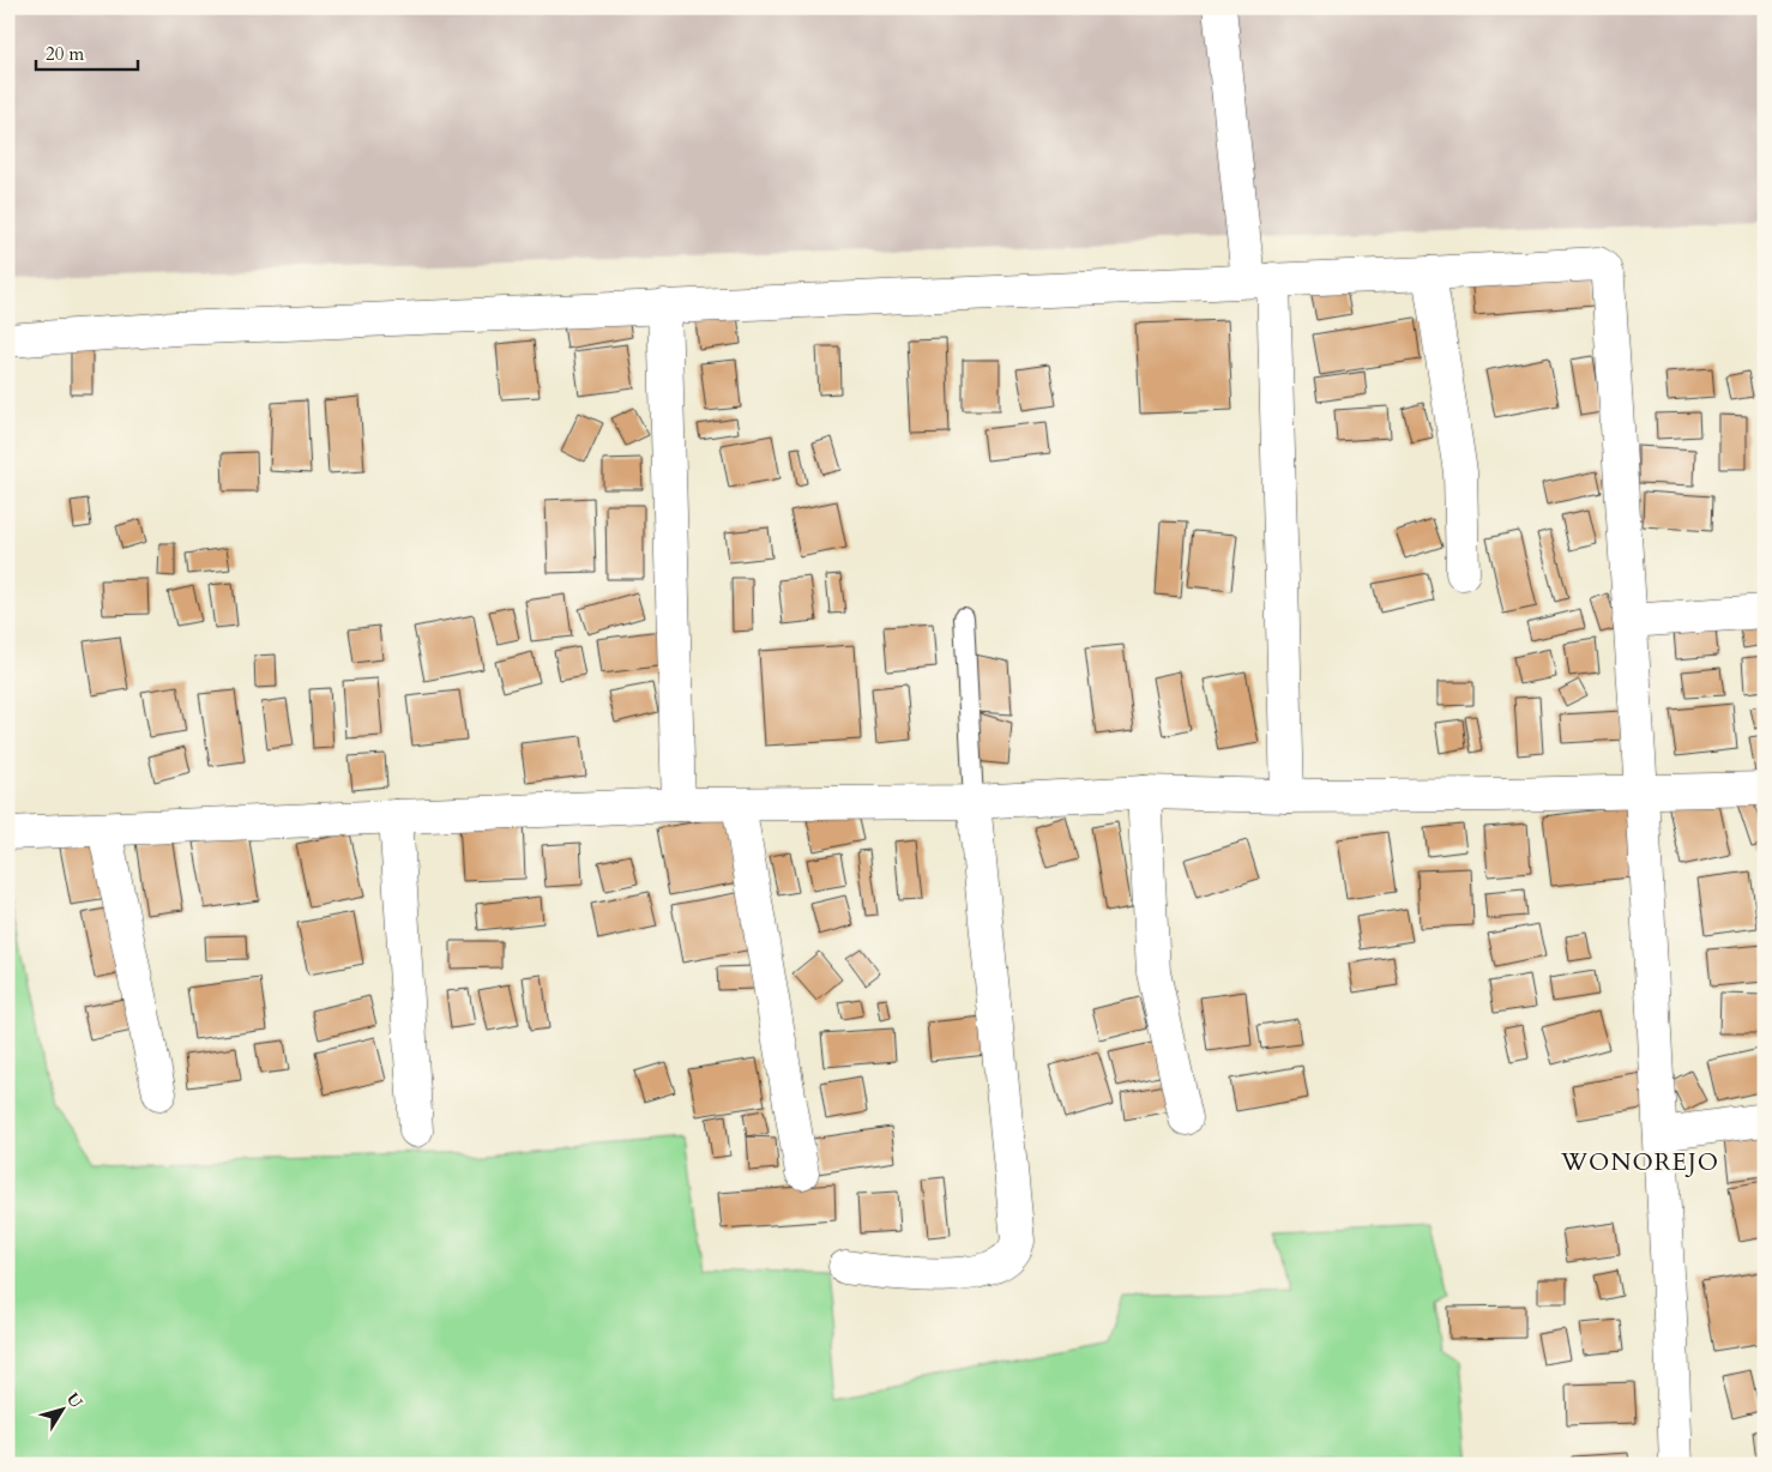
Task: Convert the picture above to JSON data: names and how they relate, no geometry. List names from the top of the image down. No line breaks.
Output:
{"districts":["WONOREJO"],"scale_bar":"20 m","north":"top right"}
